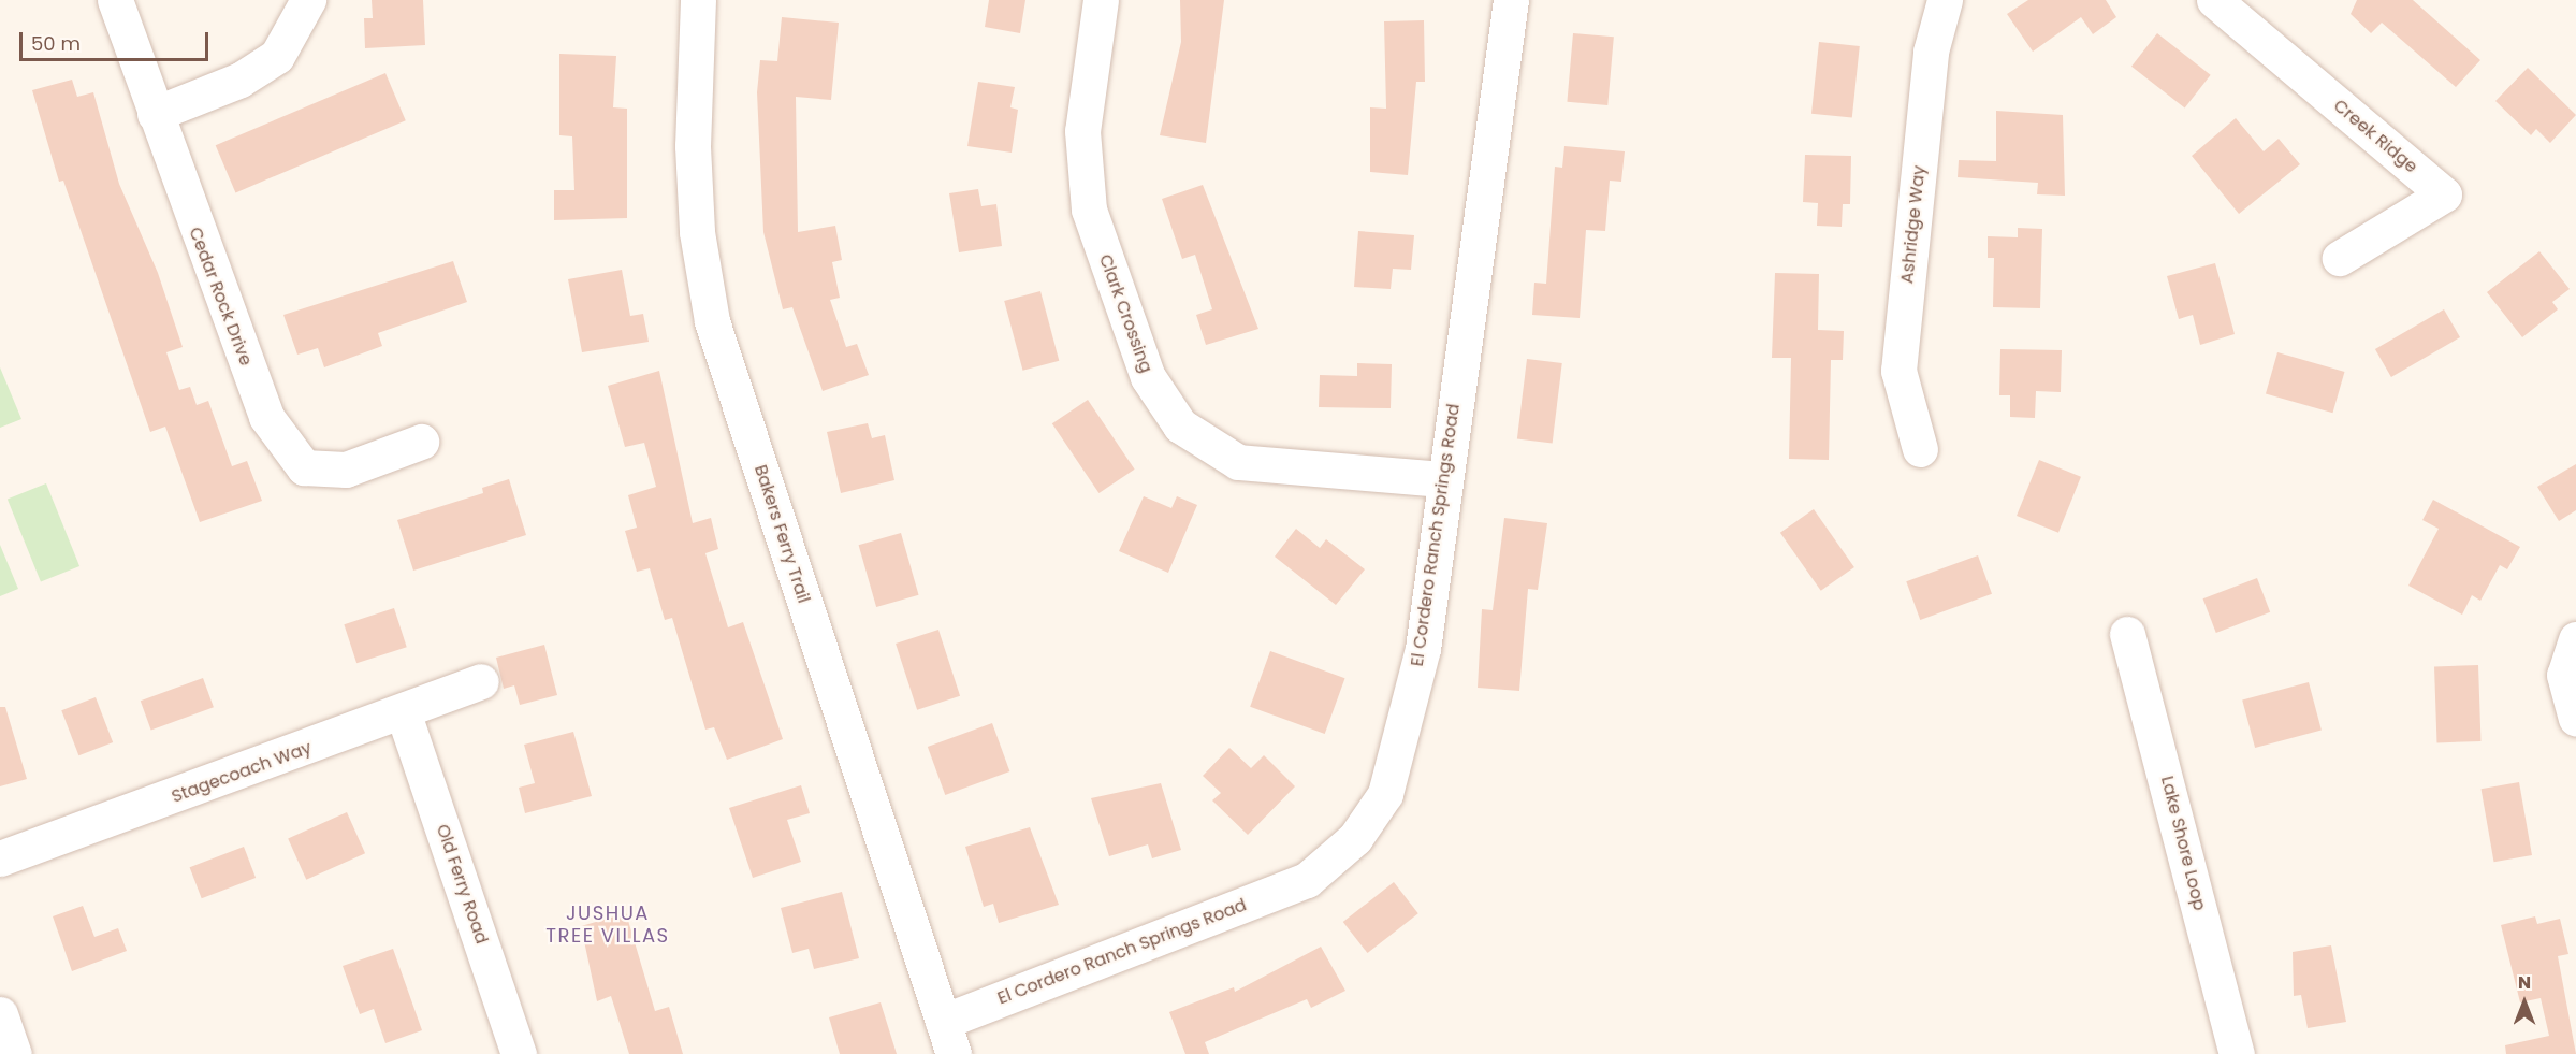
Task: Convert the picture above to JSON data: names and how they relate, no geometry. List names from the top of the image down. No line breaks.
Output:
{"streets":{"street":["Creek Ridge","Ashridge Way","Cedar Rock Drive","Clark Crossing","Bakers Ferry Trail","El Cordero Ranch Springs Road","Stagecoach Way","Lake Shore Loop","Old Ferry Road"]},"crossings":[["Clark Crossing","El Cordero Ranch Springs Road"],["Bakers Ferry Trail","El Cordero Ranch Springs Road"],["Stagecoach Way","Old Ferry Road"]],"districts":["JUSHUA TREE VILLAS"],"scale_bar":"50 m","north":"top"}
